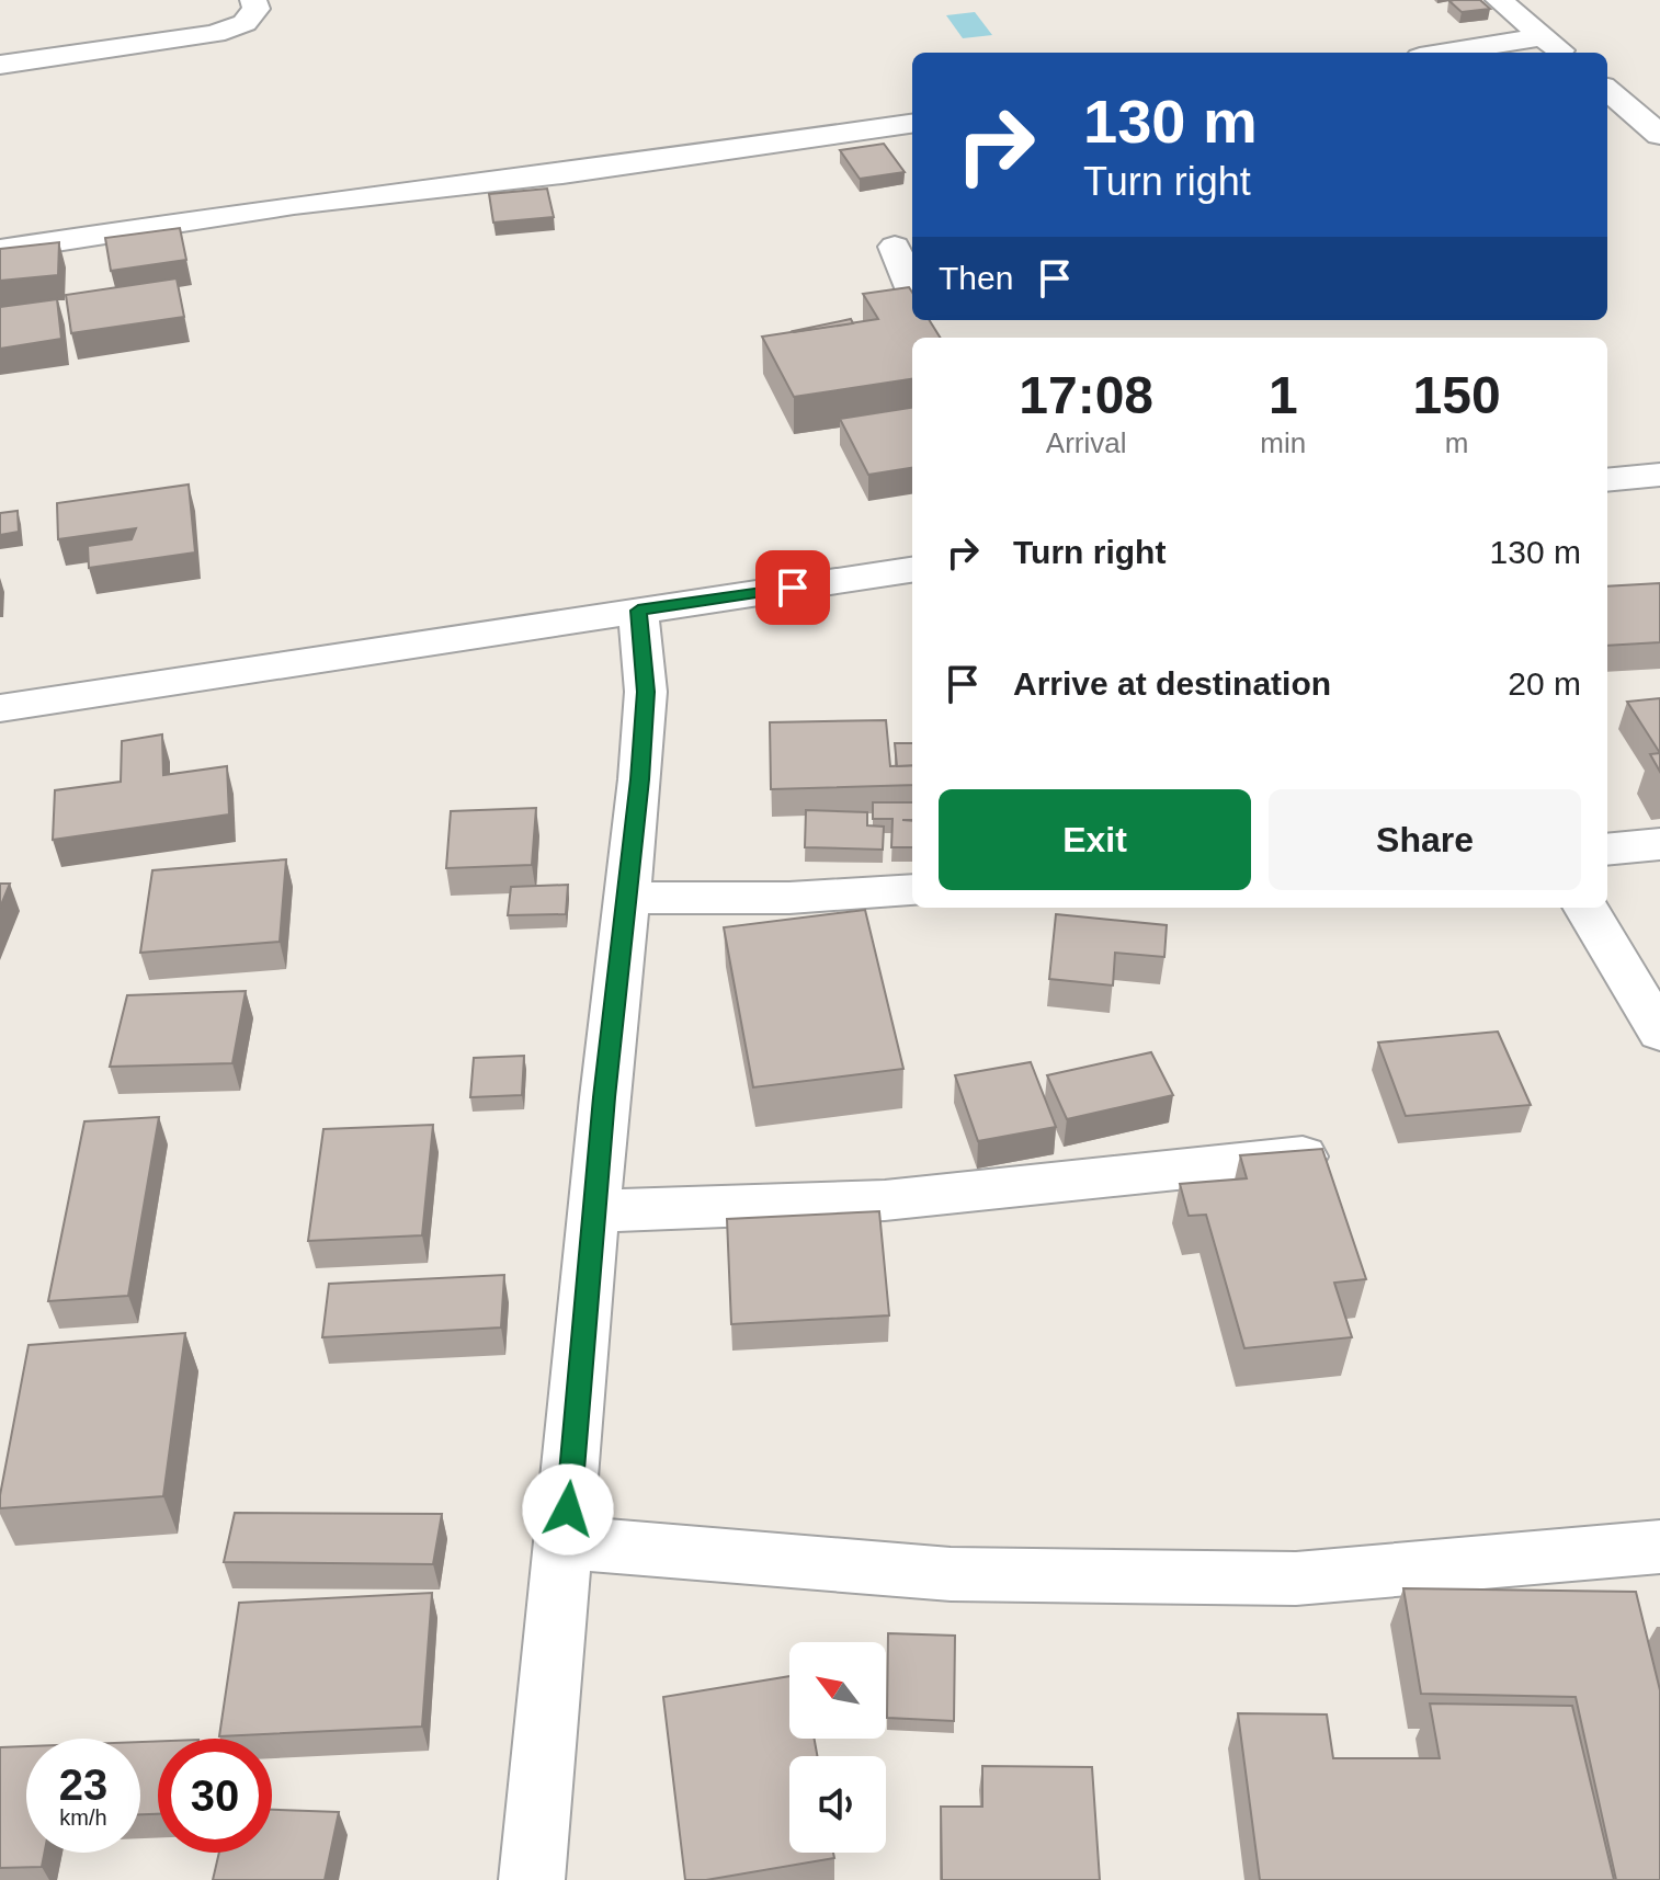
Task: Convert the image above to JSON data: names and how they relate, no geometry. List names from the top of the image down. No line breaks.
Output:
{"north":"top left","page":{"turn":["130 m","Turn right"],"then":"Then","eta":["17:08","Arrival","1","min","150","m"],"list":[{"name":"Turn right","value":"130 m"},{"name":"Arrive at destination","value":"20 m"}],"buttons":["Exit","Share"],"speed":"23 km/h","limit":"30"}}
